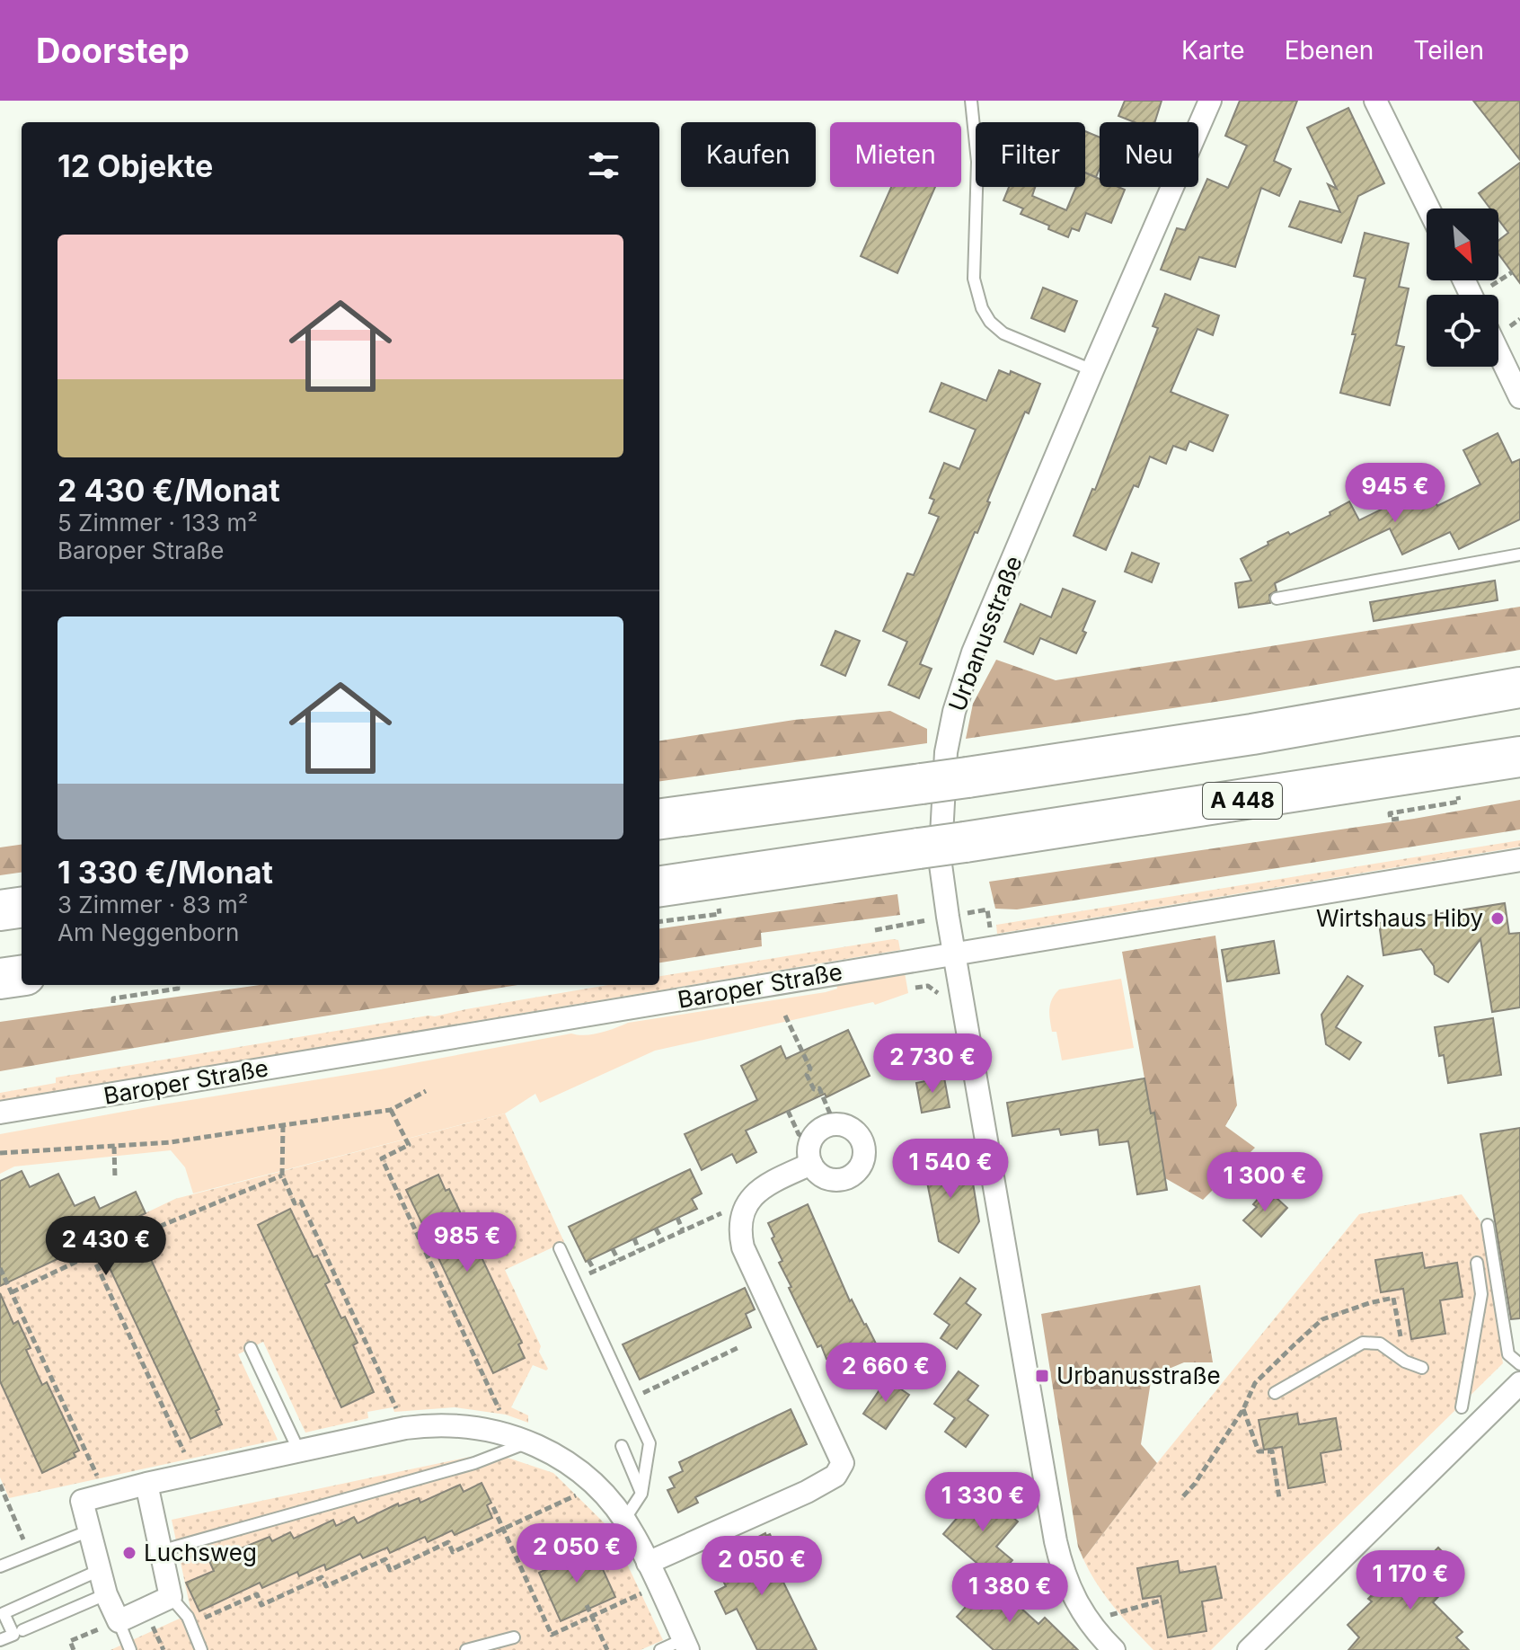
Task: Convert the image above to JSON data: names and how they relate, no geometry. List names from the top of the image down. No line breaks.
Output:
{"streets":{"highway":["A 448"],"street":["Urbanusstraße","Baroper Straße"]},"crossings":[["Urbanusstraße","Baroper Straße"]],"places":{"other":["Wirtshaus Hiby","Luchsweg"],"transit":["Urbanusstraße"]},"north":"bottom right","page":{"header":"Doorstep","nav":["Karte","Ebenen","Teilen"],"chip":["Kaufen","Mieten","Filter","Neu"],"heading":"12 Objekte","list":[{"name":"2 430 €/Monat","note":"5 Zimmer · 133 m² · Baroper Straße"},{"name":"1 330 €/Monat","note":"3 Zimmer · 83 m² · Am Neggenborn"}],"price":["945 €","2 730 €","1 540 €","1 300 €","985 €","2 430 €","2 660 €","1 330 €","2 050 €","2 050 €","1 170 €","1 380 €"]}}
